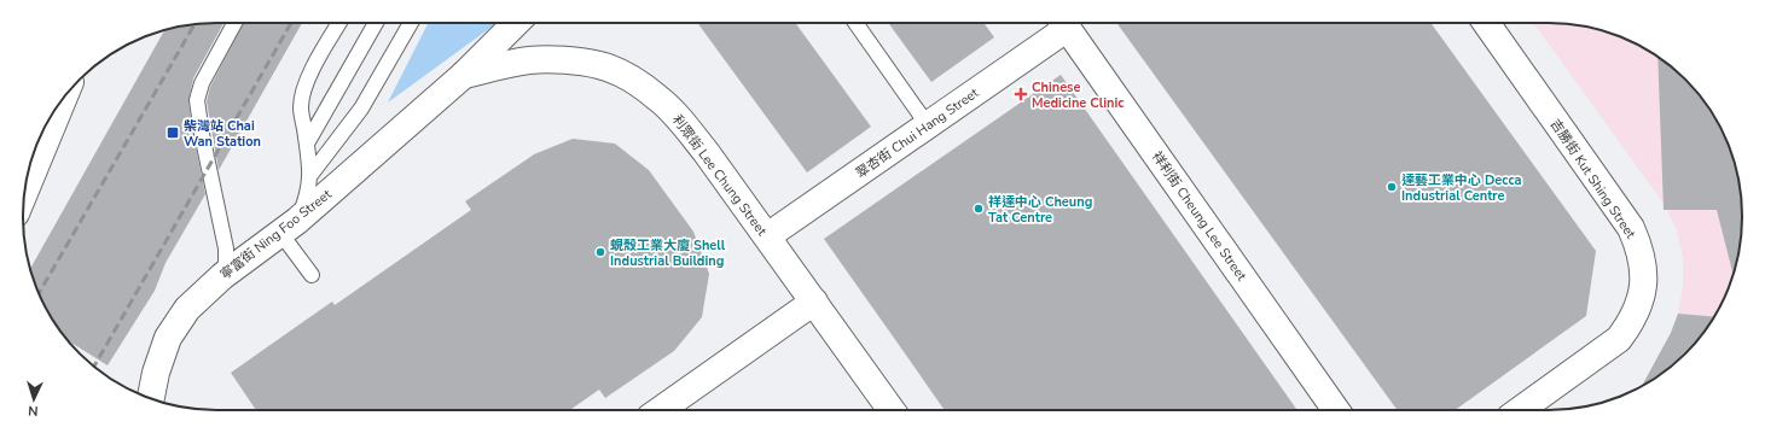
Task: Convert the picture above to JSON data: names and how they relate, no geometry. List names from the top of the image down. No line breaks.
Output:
{"streets":{"main road":["翠杏街 Chui Hang Street","利眾街 Lee Chung Street","吉勝街 Kut Shing Street","祥利街 Cheung Lee Street","寧富街 Ning Foo Street"]},"crossings":[["翠杏街 Chui Hang Street","利眾街 Lee Chung Street"],["利眾街 Lee Chung Street","寧富街 Ning Foo Street"]],"places":{"health":["Chinese Medicine Clinic"],"transit":["柴灣站 Chai Wan Station"],"other":["達藝工業中心 Decca Industrial Centre","祥達中心 Cheung Tat Centre","蜆殼工業大廈 Shell Industrial Building"]},"north":"bottom"}
